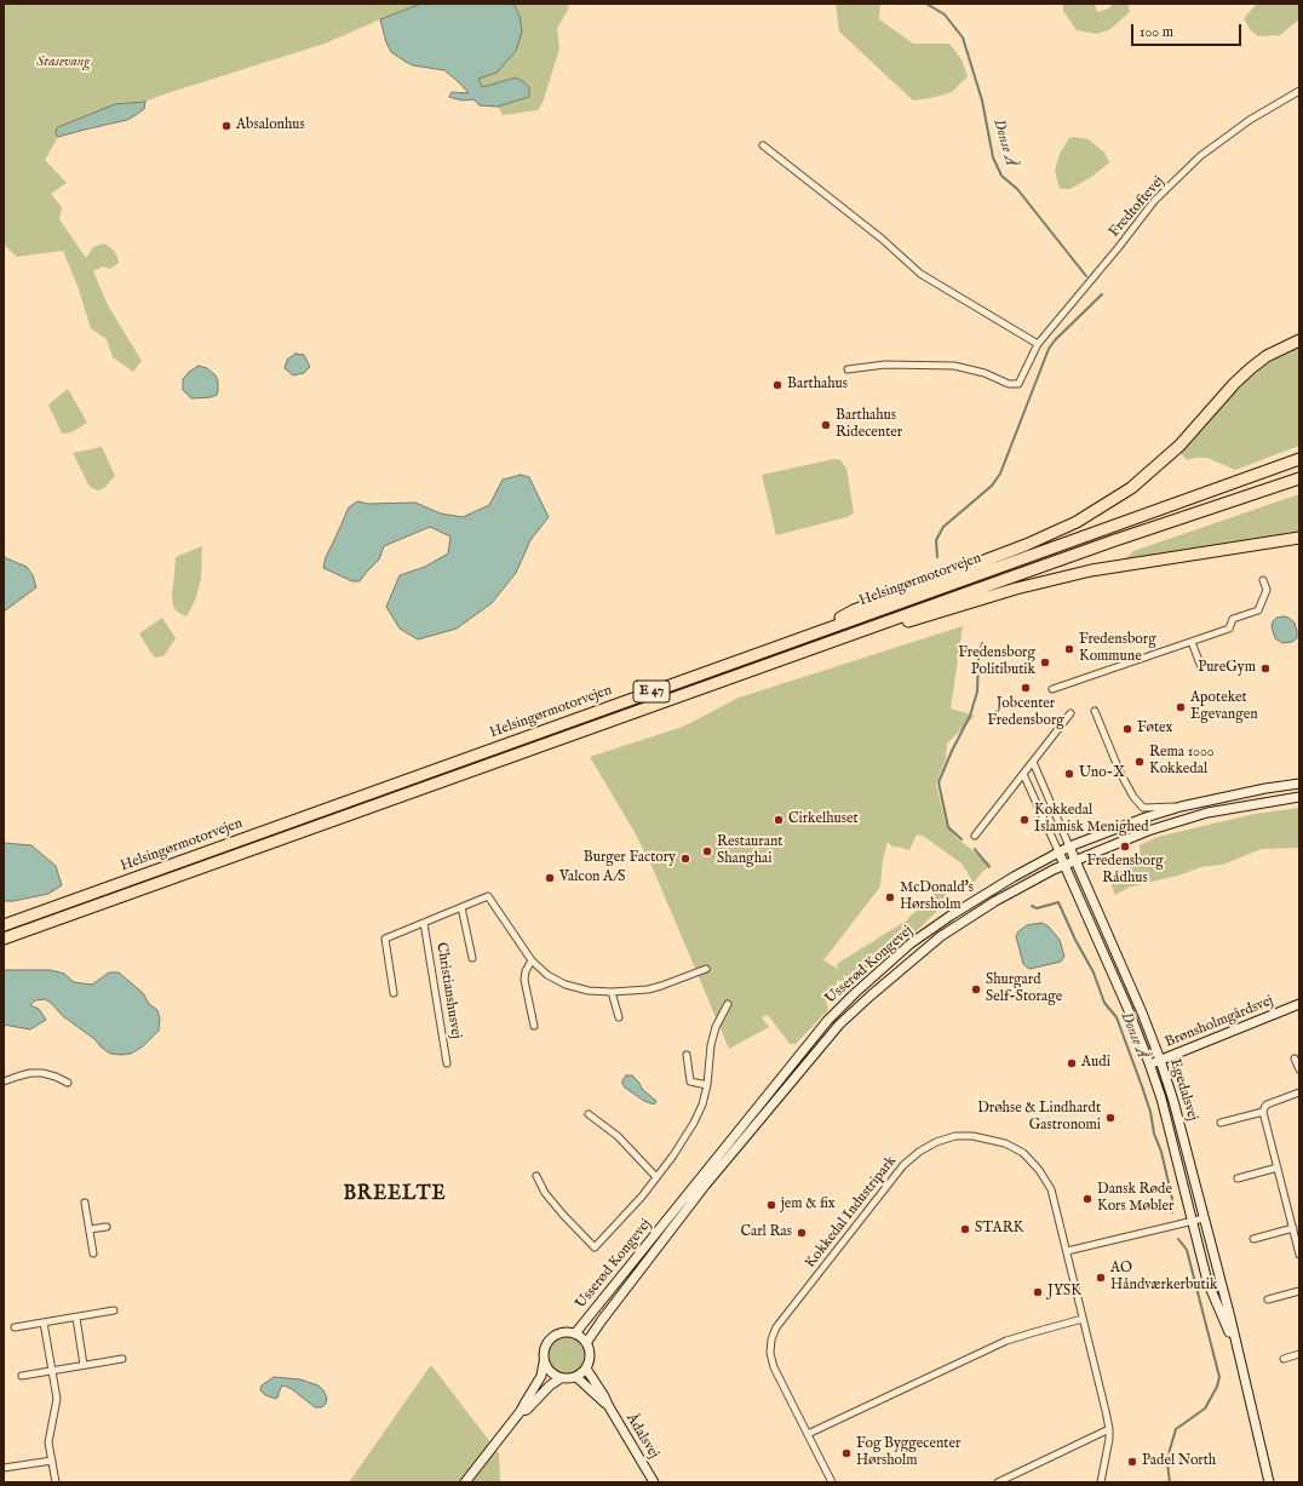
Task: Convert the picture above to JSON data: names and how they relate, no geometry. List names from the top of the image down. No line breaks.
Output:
{"streets":{"highway":["Helsingørmotorvejen","E 47"],"main road":["Usserød Kongevej","Brønsholmgårdsvej","Egedalsvej","Ådalsvej"],"street":["Fredtoftevej","Christianshusvej","Kokkedal Industripark"]},"crossings":[["Usserød Kongevej","Egedalsvej"],["Usserød Kongevej","Ådalsvej"],["Brønsholmgårdsvej","Egedalsvej"]],"districts":["BREELTE"],"water":["Donse Å"],"parks":["Stasevang"],"places":["Absalonhus","Barthahus","Barthahus Ridecenter","Fredensborg Kommune","Fredensborg Politibutik","PureGym","Jobcenter Fredensborg","Apoteket Egevangen","Føtex","Rema 1000 Kokkedal","Uno-X","Cirkelhuset","Kokkedal Islamisk Menighed","Fredensborg Rådhus","Restaurant Shanghai","Burger Factory","Valcon A/S","McDonald's Hørsholm","Shurgard Self-Storage","Audi","Drøhse & Lindhardt Gastronomi","Dansk Røde Kors Møbler","jem & fix","STARK","Carl Ras","AO Håndværkerbutik","JYSK","Fog Byggecenter Hørsholm","Padel North"],"scale_bar":"100 m"}
